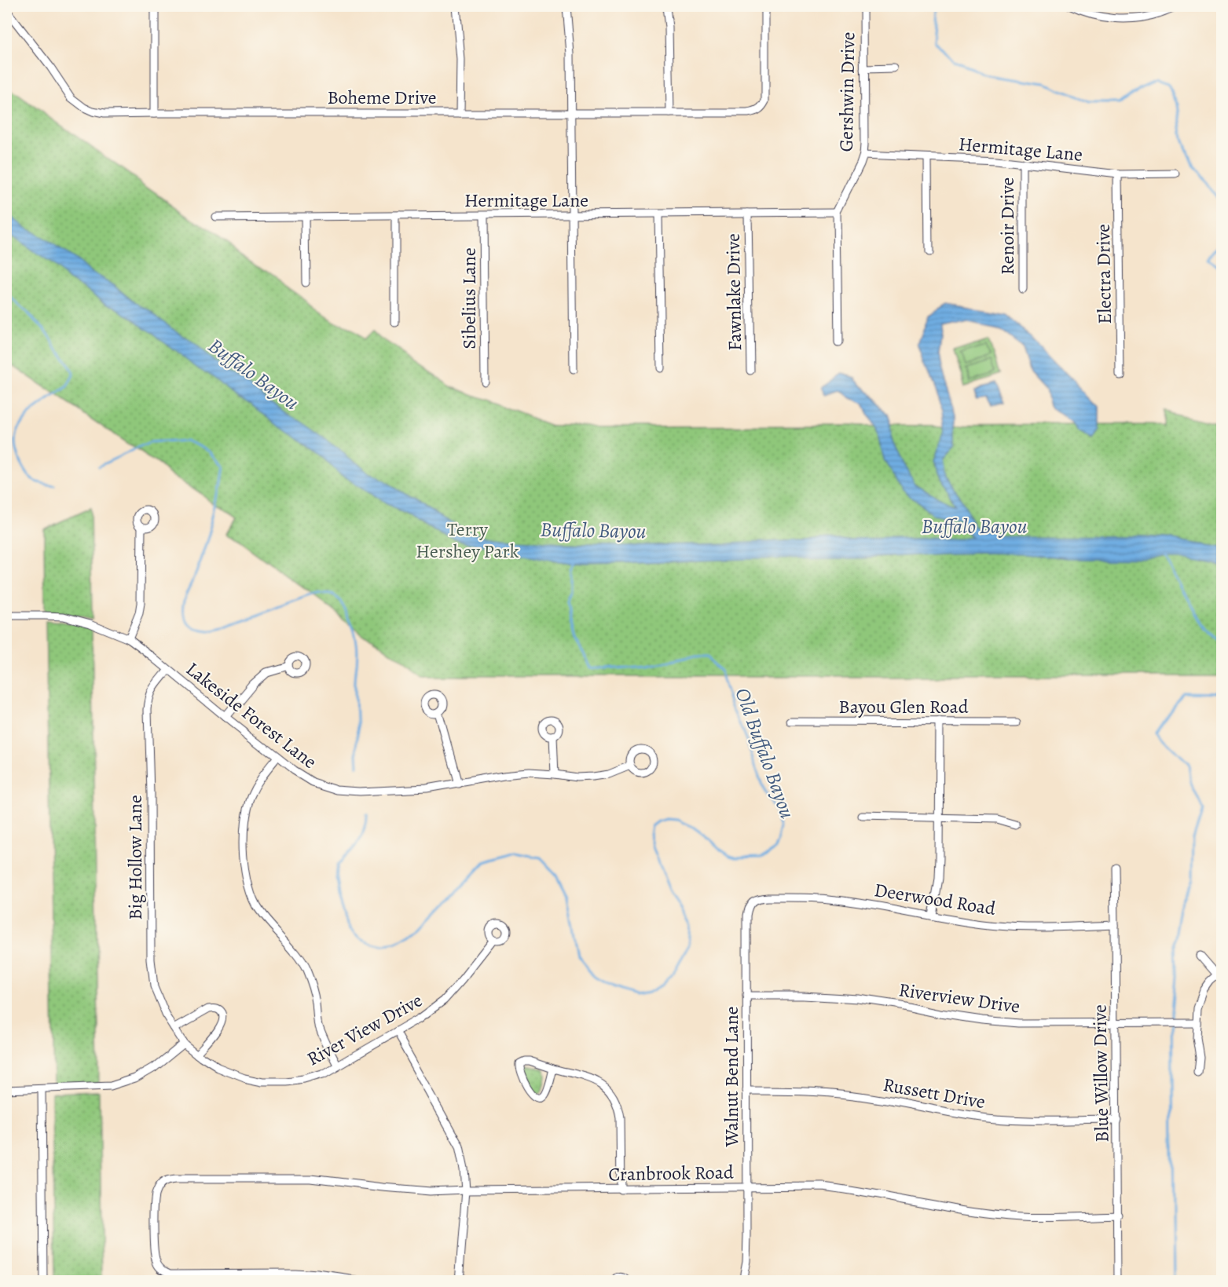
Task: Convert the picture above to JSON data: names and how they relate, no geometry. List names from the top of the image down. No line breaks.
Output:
{"streets":{"street":["Gershwin Drive","Boheme Drive","Hermitage Lane","Renoir Drive","Electra Drive","Fawnlake Drive","Sibelius Lane","Bayou Glen Road","Lakeside Forest Lane","Big Hollow Lane","Deerwood Road","Riverview Drive","River View Drive","Blue Willow Drive","Walnut Bend Lane","Russett Drive","Cranbrook Road"]},"crossings":[["Gershwin Drive","Hermitage Lane"],["Hermitage Lane","Renoir Drive"],["Hermitage Lane","Electra Drive"],["Hermitage Lane","Fawnlake Drive"],["Hermitage Lane","Sibelius Lane"],["Lakeside Forest Lane","Big Hollow Lane"],["Big Hollow Lane","River View Drive"],["Deerwood Road","Blue Willow Drive"],["Deerwood Road","Walnut Bend Lane"],["Riverview Drive","Blue Willow Drive"],["Riverview Drive","Walnut Bend Lane"],["Blue Willow Drive","Russett Drive"],["Blue Willow Drive","Cranbrook Road"],["Walnut Bend Lane","Russett Drive"],["Walnut Bend Lane","Cranbrook Road"]],"water":["Buffalo Bayou","Old Buffalo Bayou"],"parks":["Terry Hershey Park"]}
